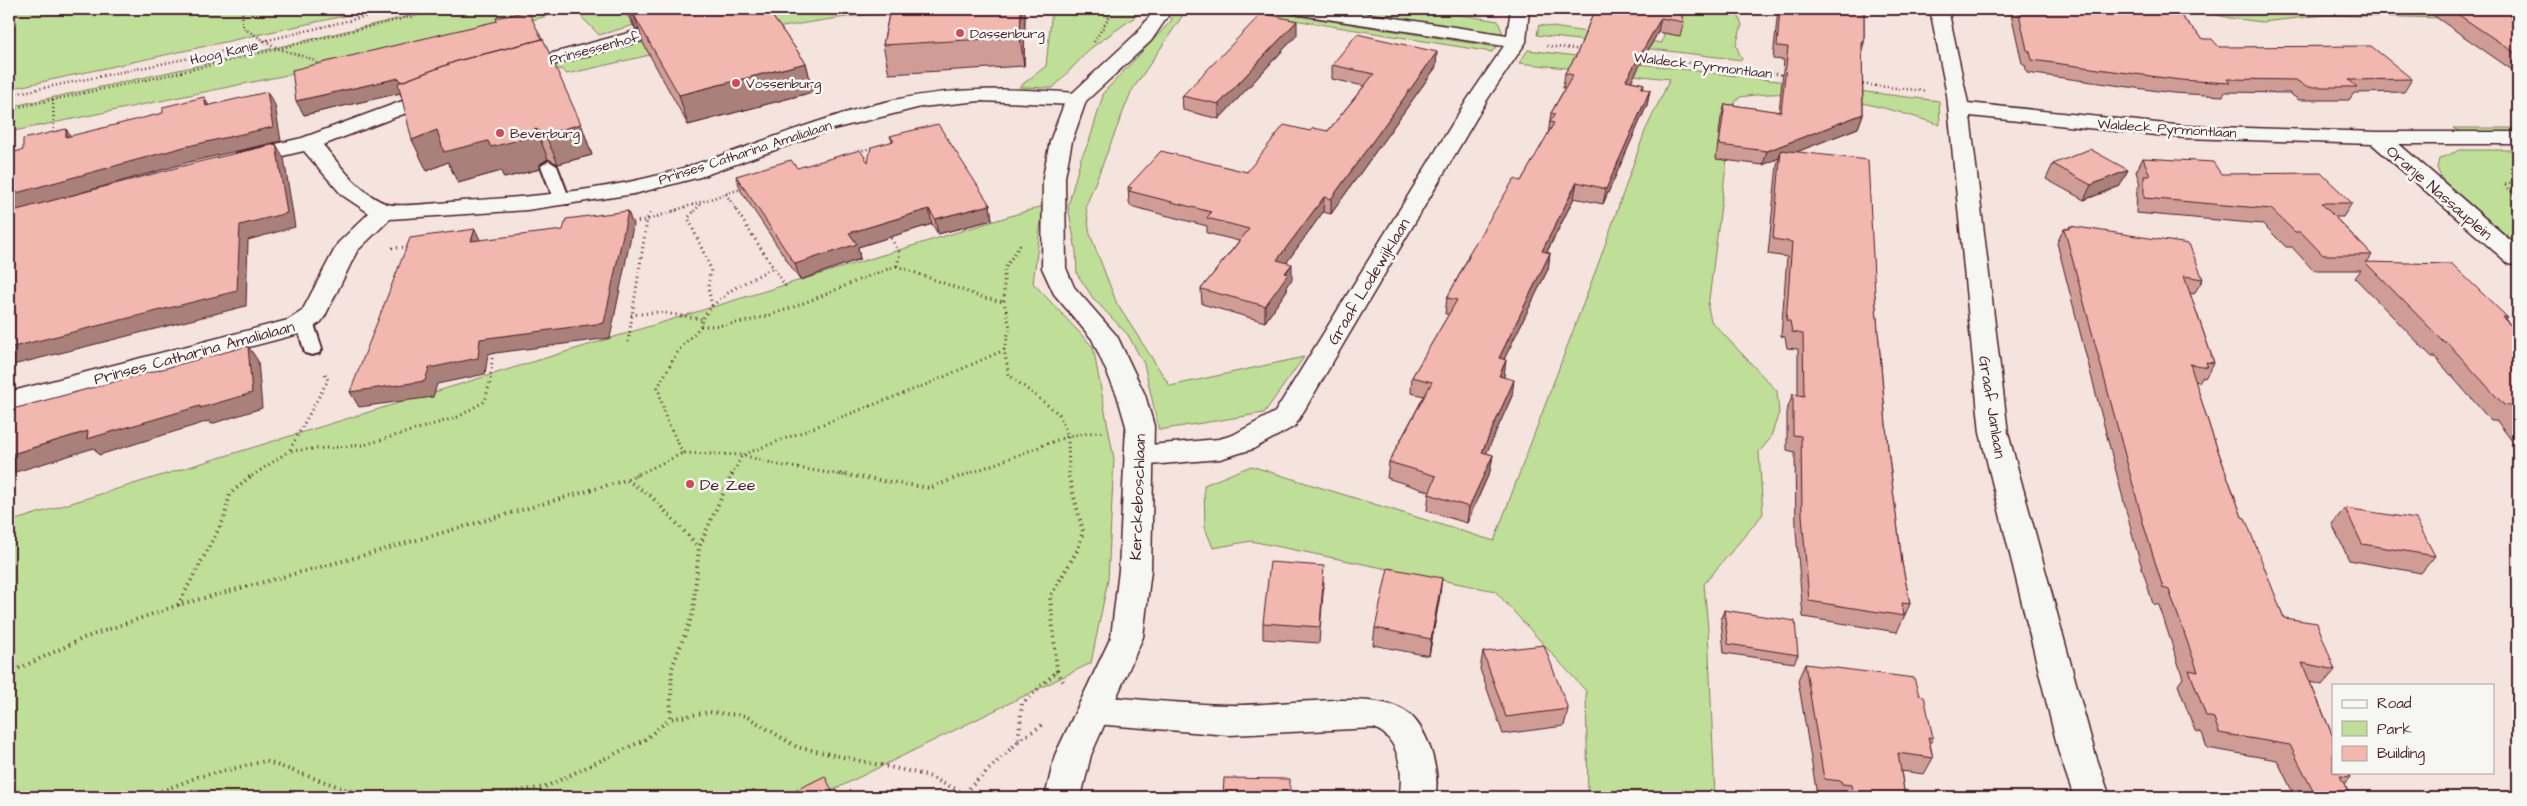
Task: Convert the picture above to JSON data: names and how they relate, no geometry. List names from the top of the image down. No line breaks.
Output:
{"streets":{"street":["Prinsessenhof","Waldeck Pyrmontlaan","Prinses Catharina Amalialaan","Oranje Nassauplein","Graaf Lodewijklaan","Graaf Janlaan","Kerckeboschlaan"],"path":["Hoog Kanje"]},"crossings":[["Waldeck Pyrmontlaan","Oranje Nassauplein"],["Waldeck Pyrmontlaan","Graaf Janlaan"],["Prinses Catharina Amalialaan","Kerckeboschlaan"],["Graaf Lodewijklaan","Kerckeboschlaan"]],"places":["Dassenburg","Vossenburg","Beverburg","De Zee"],"legend":["Road","Park","Building"]}
